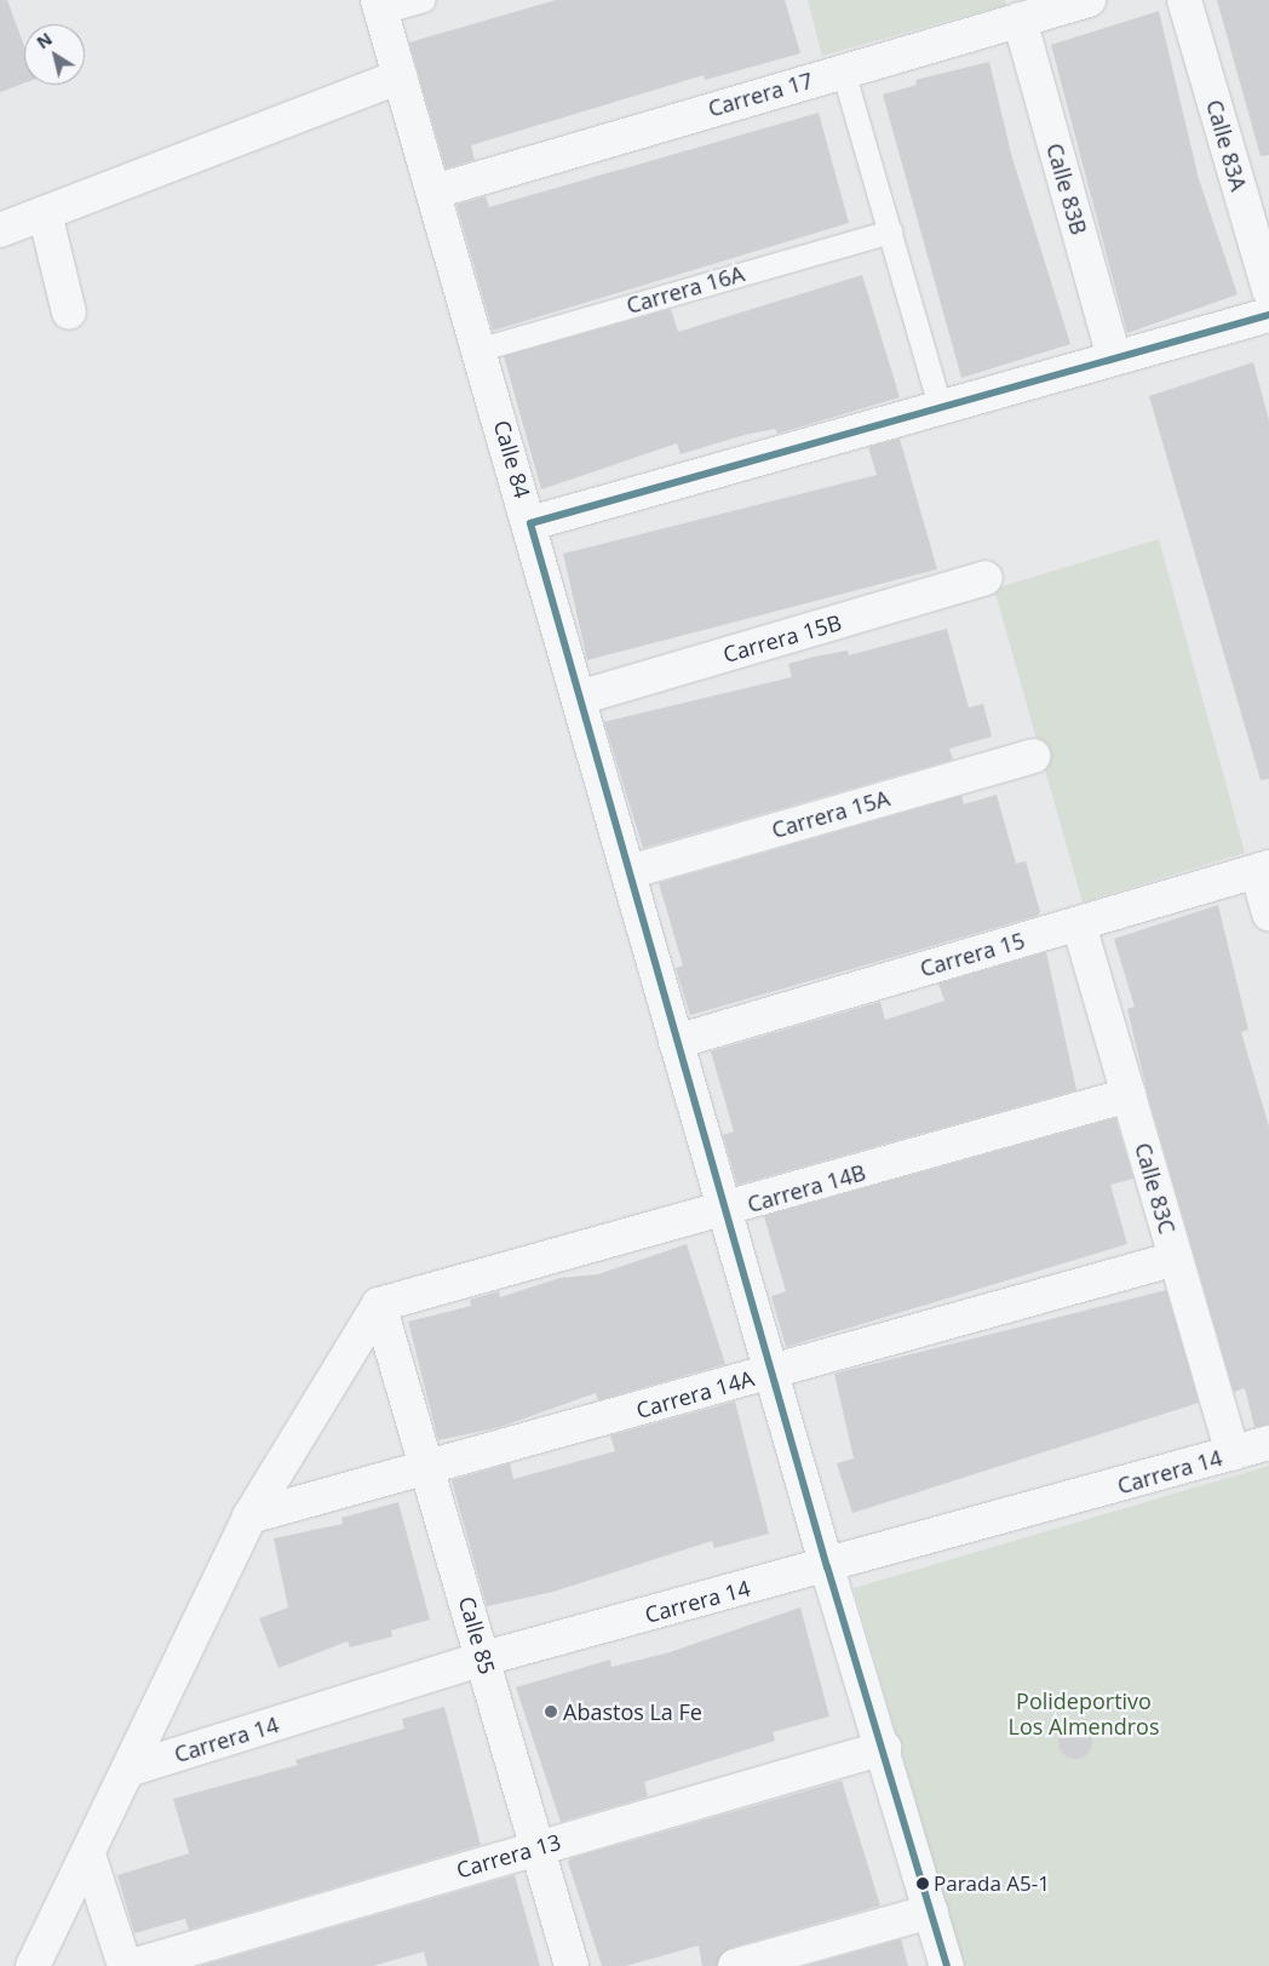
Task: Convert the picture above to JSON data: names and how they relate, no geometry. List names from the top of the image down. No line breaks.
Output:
{"streets":{"street":["Carrera 17","Calle 83A","Calle 83B","Calle 84","Carrera 15B","Carrera 15A","Carrera 15","Carrera 14B","Calle 83C","Carrera 14A","Carrera 14","Calle 85","Carrera 13"],"lane":["Carrera 16A"]},"crossings":[["Carrera 17","Calle 83B"],["Carrera 17","Calle 84"],["Carrera 16A","Calle 84"],["Calle 84","Carrera 15B"],["Calle 84","Carrera 15A"],["Calle 84","Carrera 15"],["Calle 84","Carrera 14B"],["Calle 84","Carrera 14A"],["Calle 84","Carrera 14"],["Calle 84","Carrera 13"],["Carrera 15","Calle 83C"],["Carrera 14B","Calle 83C"],["Carrera 14B","Calle 85"],["Calle 83C","Carrera 14A"],["Calle 83C","Carrera 14"],["Carrera 14A","Calle 85"],["Carrera 14","Calle 85"],["Calle 85","Carrera 13"]],"parks":["Polideportivo Los Almendros"],"places":["Abastos La Fe","Parada A5-1"],"lines":["transit line A5-1"],"north":"top left"}
